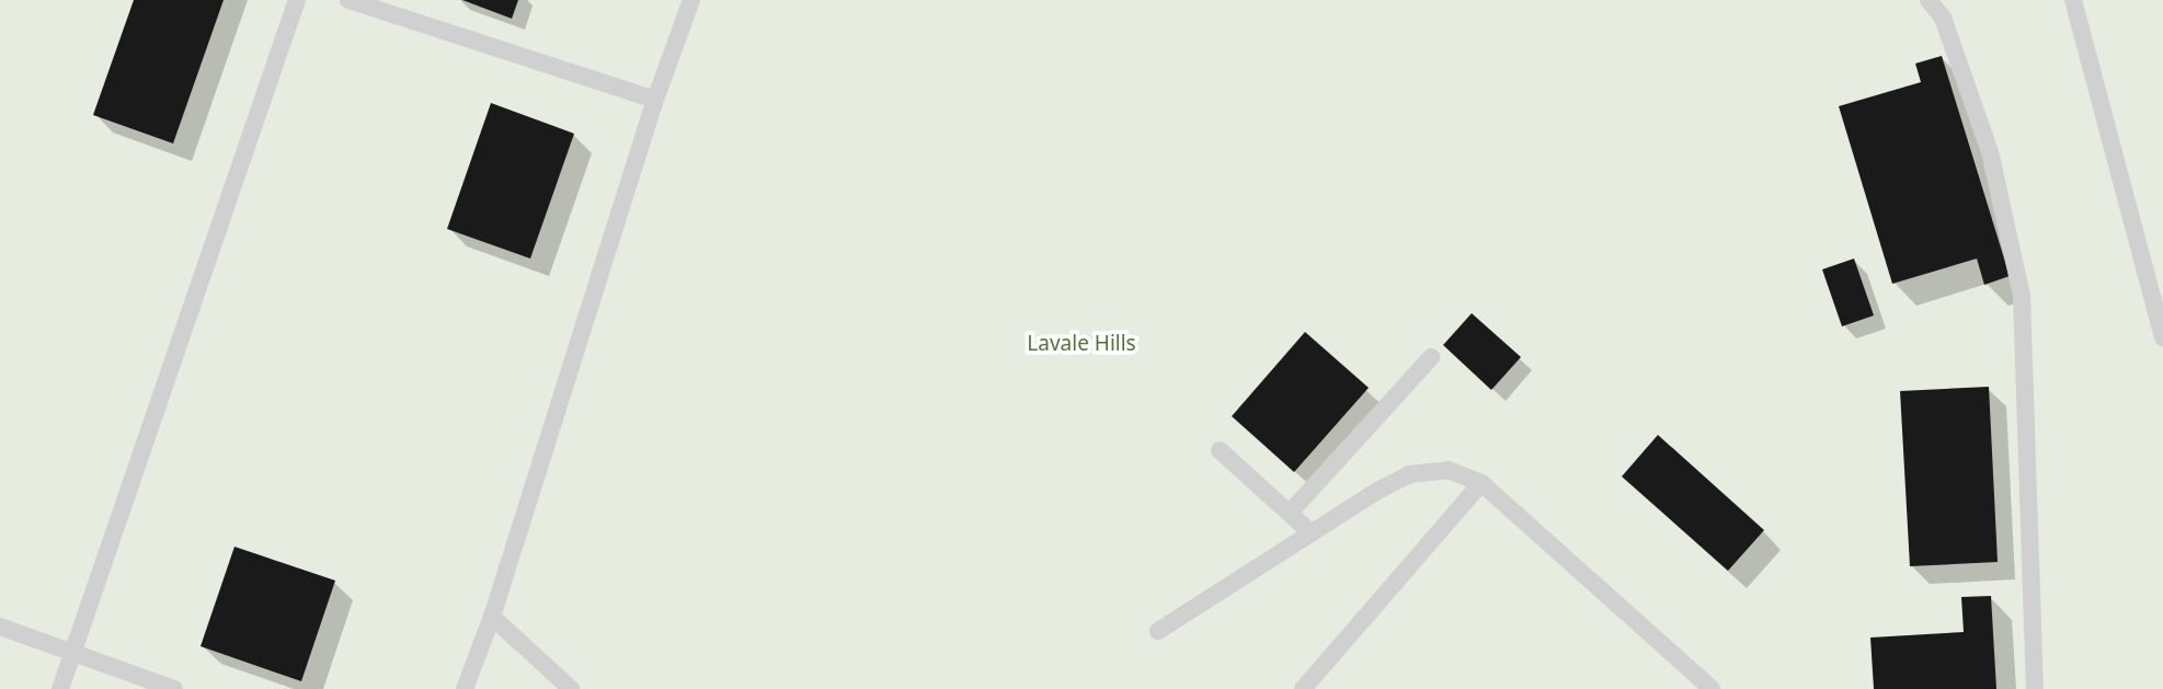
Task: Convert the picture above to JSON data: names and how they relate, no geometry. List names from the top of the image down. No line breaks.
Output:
{"parks":["Lavale Hills"]}
